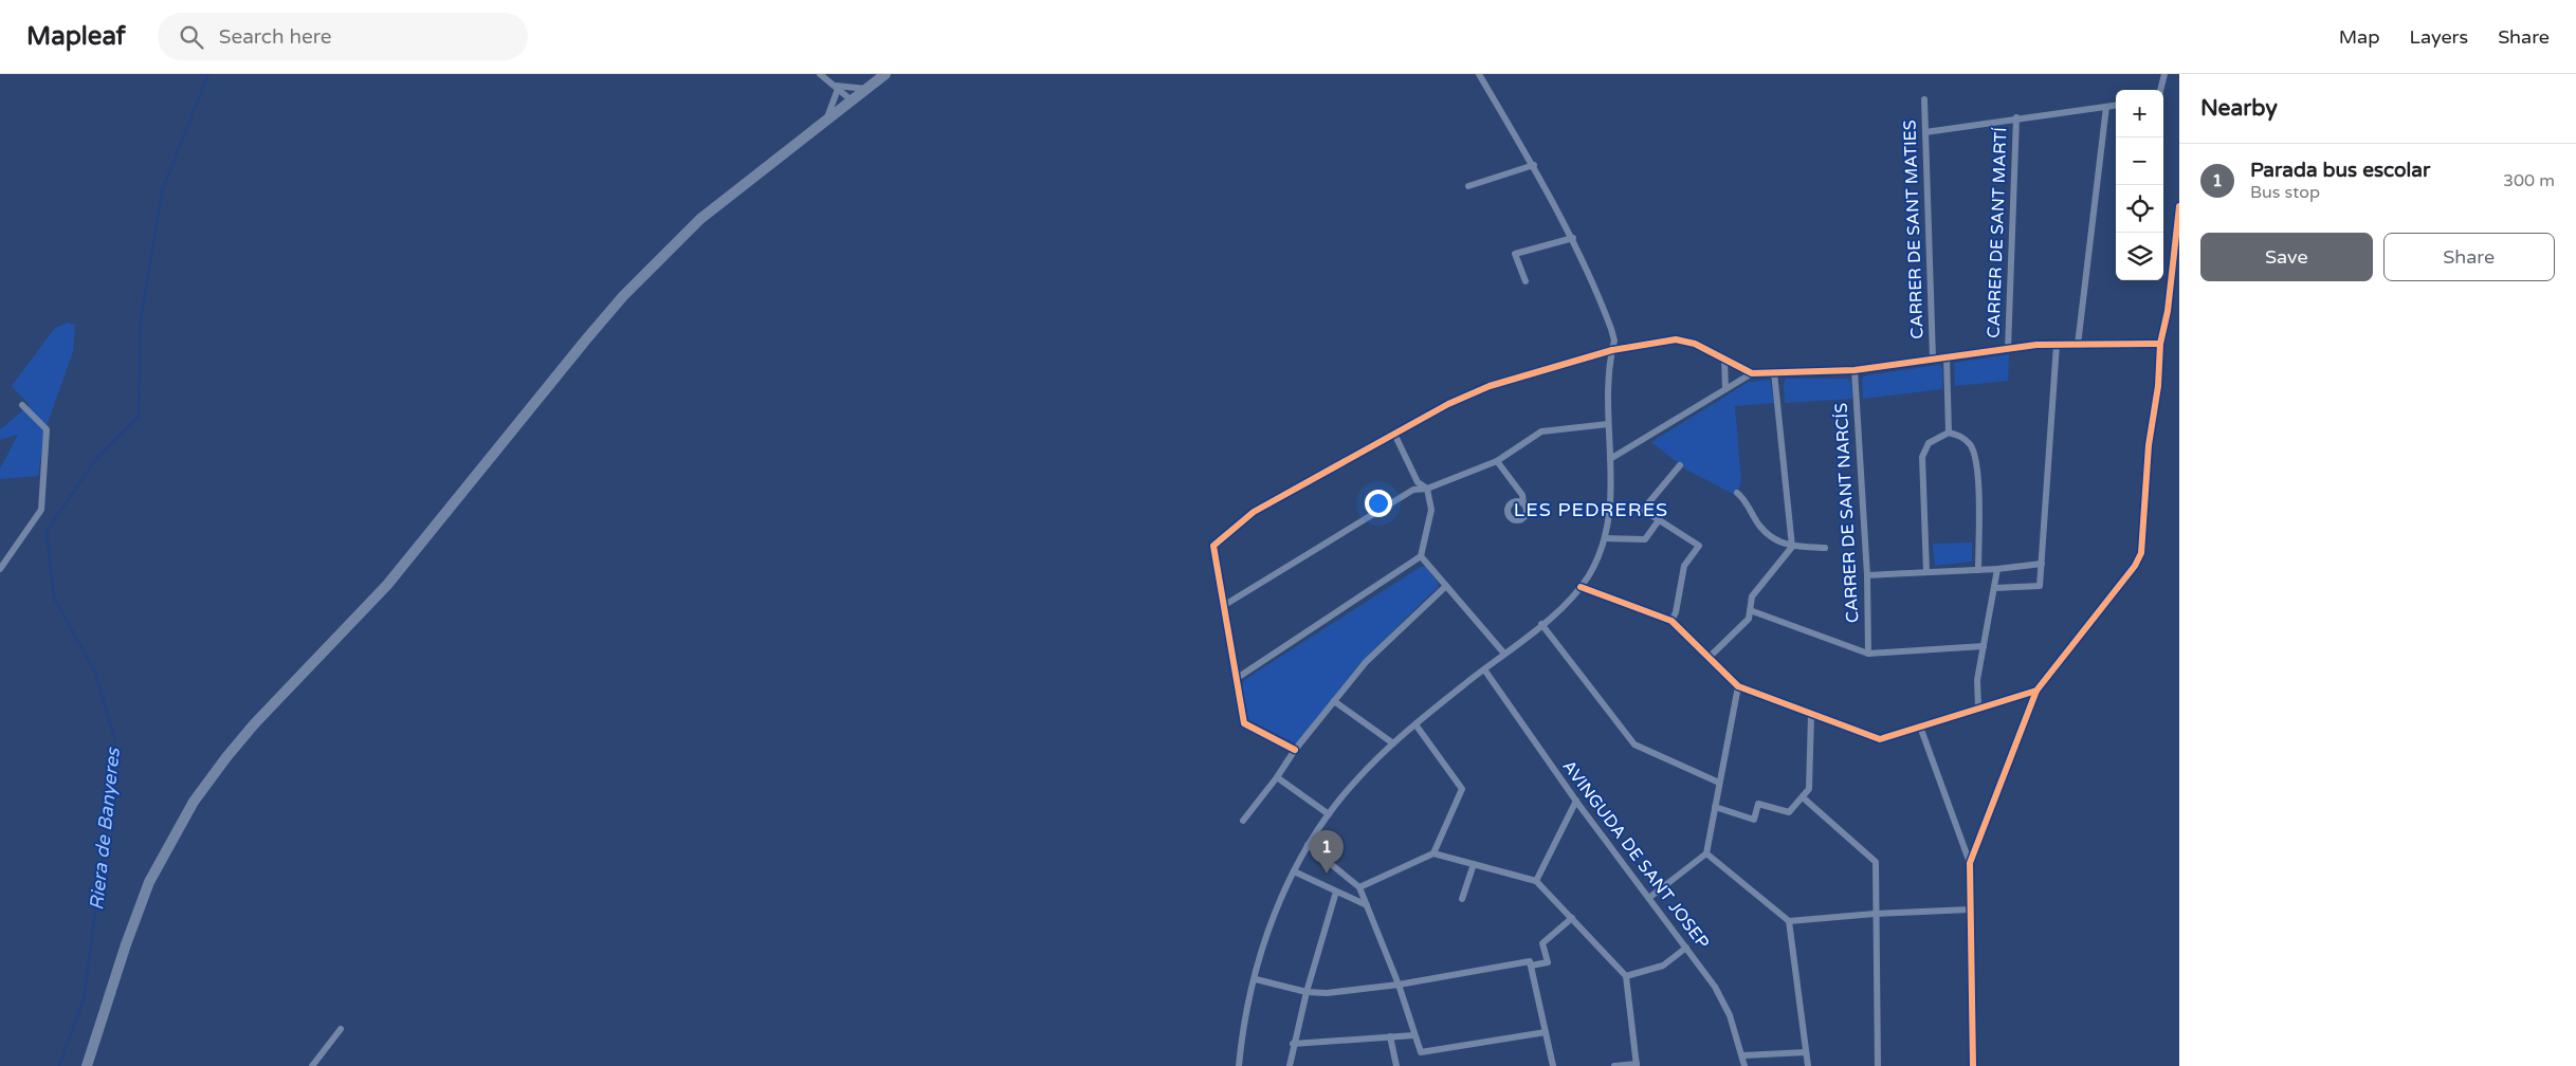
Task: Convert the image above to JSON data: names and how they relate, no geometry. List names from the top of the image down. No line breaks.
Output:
{"streets":{"street":["CARRER DE SANT MATIES","CARRER DE SANT MARTÍ","CARRER DE SANT NARCÍS","AVINGUDA DE SANT JOSEP"]},"districts":["LES PEDRERES"],"water":["Riera de Banyeres"],"page":{"header":"Mapleaf","search":"Search here","nav":["Map","Layers","Share"],"heading":"Nearby","map_buttons":["+","−"],"list":[{"mark":"1","name":"Parada bus escolar","note":"Bus stop","value":"300 m"}],"buttons":["Save","Share"],"pins":"1"}}
